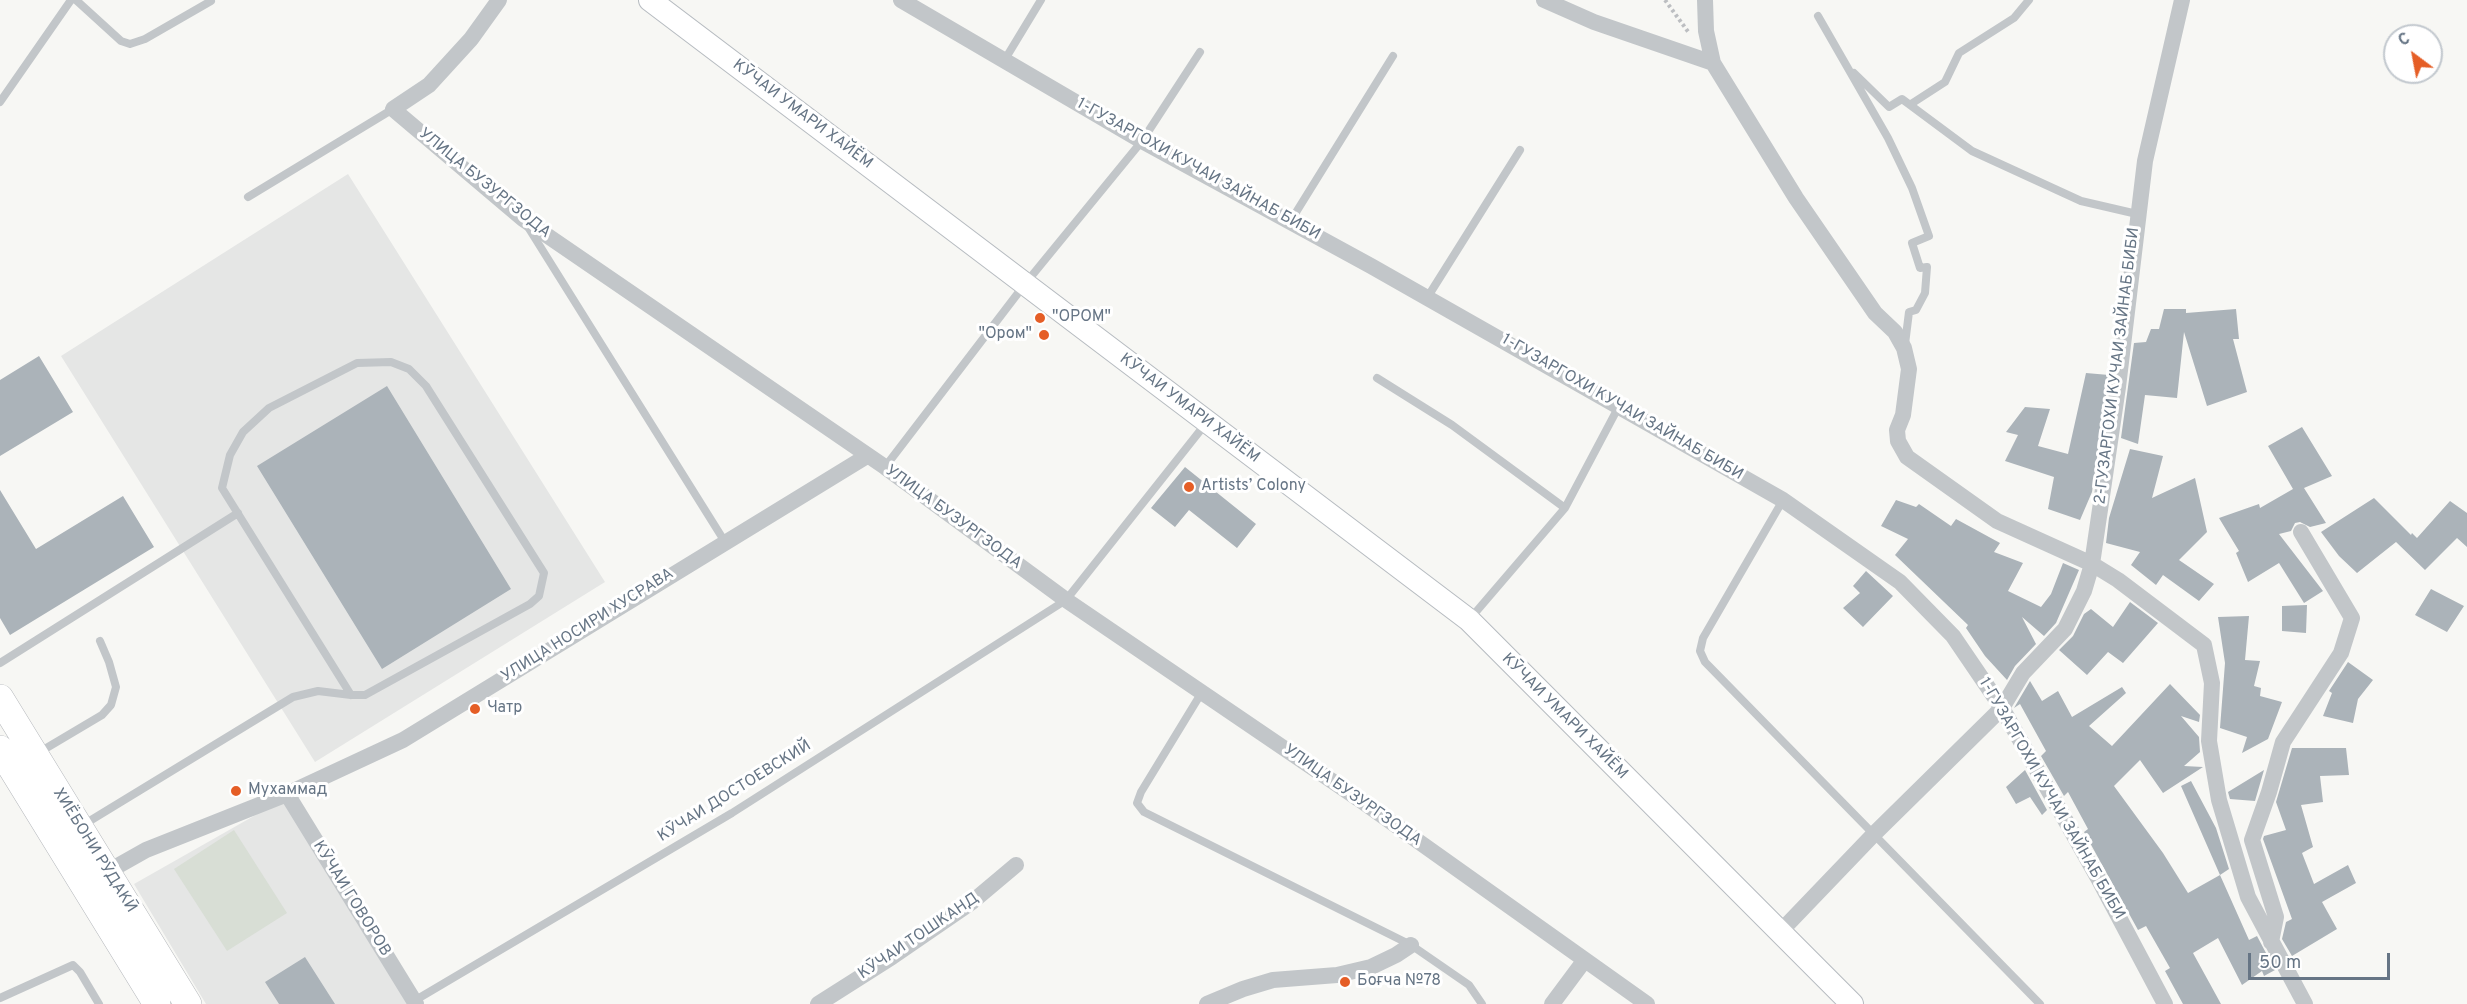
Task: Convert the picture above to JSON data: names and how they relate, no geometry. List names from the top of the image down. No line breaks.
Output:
{"streets":{"highway":["ХИЁБОНИ РӮДАКӢ"],"main road":["КӮЧАИ УМАРИ ХАЙЁМ"],"street":["1-ГУЗАРГОХИ КУЧАИ ЗАЙНАБ БИБИ","УЛИЦА БУЗУРГЗОДА","2-ГУЗАРГОХИ КУЧАИ ЗАЙНАБ БИБИ","УЛИЦА НОСИРИ ХУСРАВА","КӮЧАИ ГОВОРОВ","КӮЧАИ ТОШКАНД"],"lane":["КӮЧАИ ДОСТОЕВСКИЙ"]},"crossings":[["КӮЧАИ УМАРИ ХАЙЁМ","2-ГУЗАРГОХИ КУЧАИ ЗАЙНАБ БИБИ"],["КӮЧАИ УМАРИ ХАЙЁМ","КӮЧАИ ДОСТОЕВСКИЙ"],["1-ГУЗАРГОХИ КУЧАИ ЗАЙНАБ БИБИ","2-ГУЗАРГОХИ КУЧАИ ЗАЙНАБ БИБИ"],["УЛИЦА БУЗУРГЗОДА","УЛИЦА НОСИРИ ХУСРАВА"],["УЛИЦА БУЗУРГЗОДА","КӮЧАИ ДОСТОЕВСКИЙ"],["УЛИЦА НОСИРИ ХУСРАВА","ХИЁБОНИ РӮДАКӢ"],["УЛИЦА НОСИРИ ХУСРАВА","КӮЧАИ ГОВОРОВ"],["КӮЧАИ ДОСТОЕВСКИЙ","КӮЧАИ ГОВОРОВ"]],"places":["\"OPOM\"","\"Oром\"","Artists’ Colony","Чатр","Мухаммад","Боғча №78"],"scale_bar":"50 m","north":"top left"}
